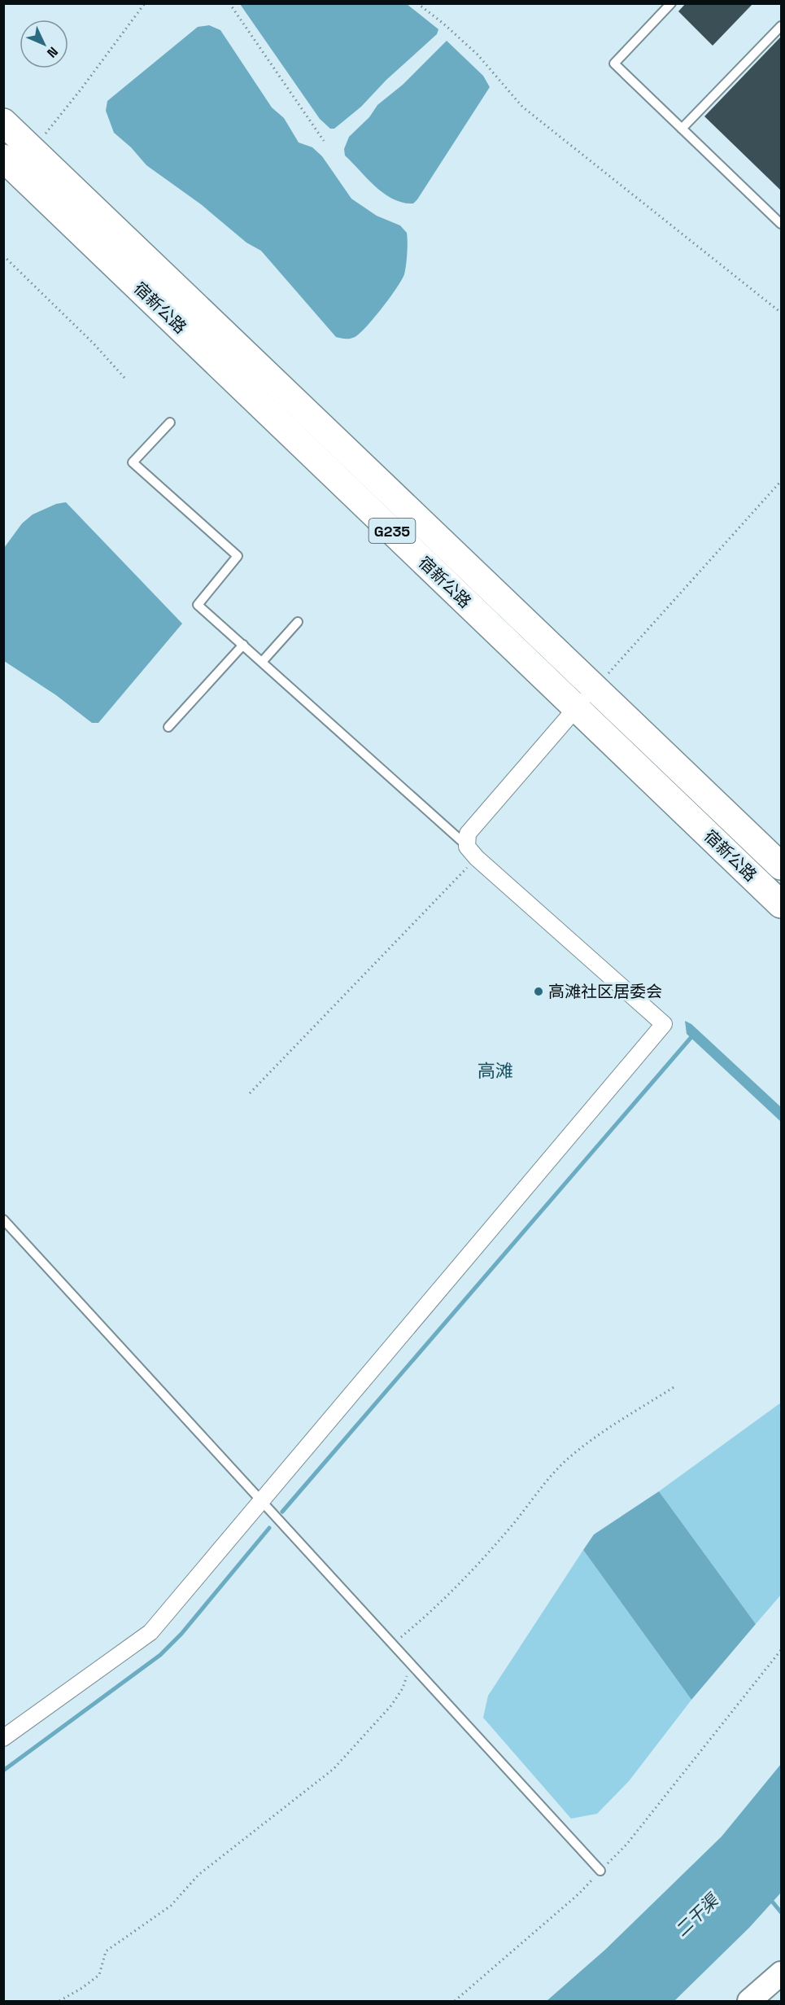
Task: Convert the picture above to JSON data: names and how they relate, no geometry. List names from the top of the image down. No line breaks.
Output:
{"streets":{"highway":["宿新公路","G235"]},"districts":["高滩"],"water":["二干渠"],"places":["高滩社区居委会"],"north":"bottom right"}
